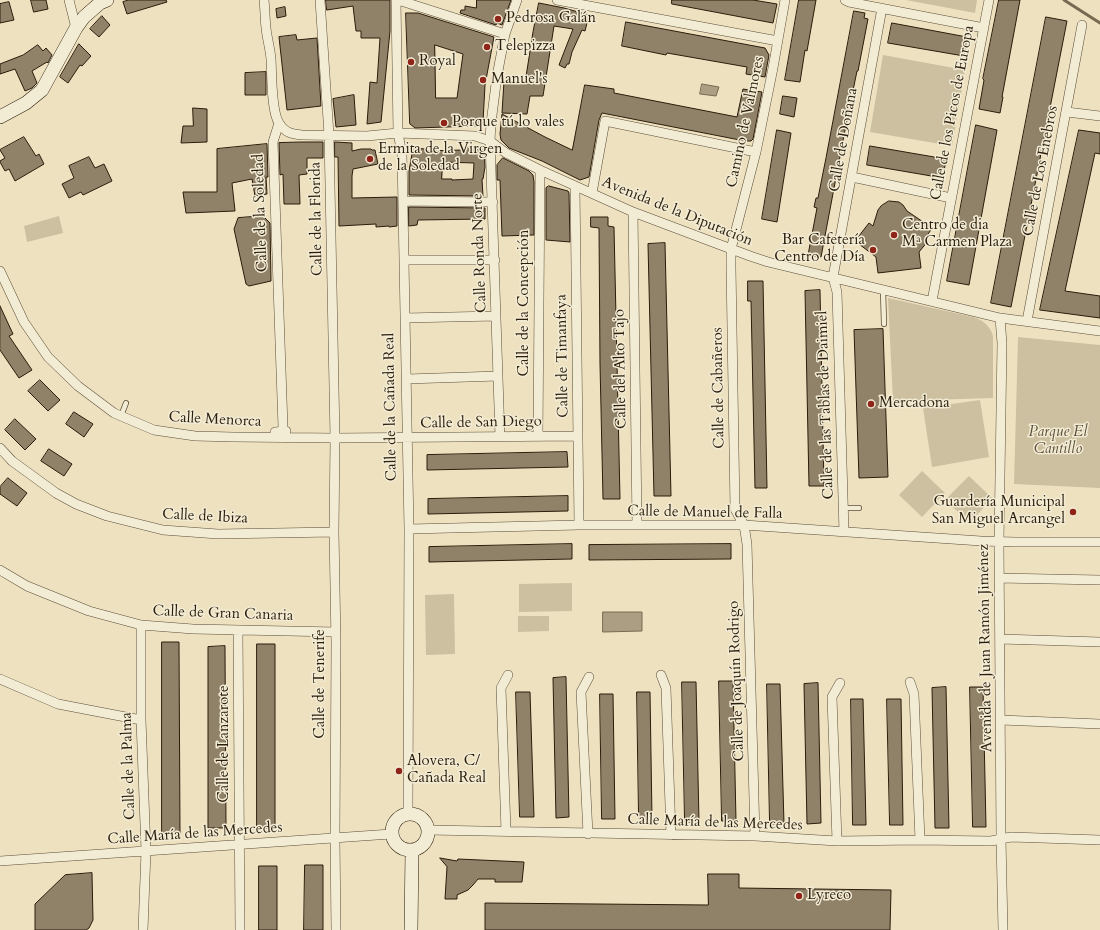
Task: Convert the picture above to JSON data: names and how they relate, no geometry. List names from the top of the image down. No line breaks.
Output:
{"streets":{"street":["Calle de los Picos de Europa","Camino de Valmores","Calle de Doñana","Calle de Los Enebros","Avenida de la Diputación","Calle de la Soledad","Calle de la Florida","Calle Ronda Norte","Calle de la Concepción","Calle de Timanfaya","Calle del Alto Tajo","Calle de Cabañeros","Calle de las Tablas de Daimiel","Calle de la Cañada Real","Calle Menorca","Calle de San Diego","Calle de Manuel de Falla","Calle de Ibiza","Calle de Gran Canaria","Avenida de Juan Ramón Jiménez","Calle de Joaquín Rodrigo","Calle de Tenerife","Calle de Lanzarote","Calle de la Palma","Calle María de las Mercedes"]},"crossings":[["Calle de los Picos de Europa","Avenida de la Diputación"],["Camino de Valmores","Avenida de la Diputación"],["Camino de Valmores","Calle de Cabañeros"],["Calle de Doñana","Avenida de la Diputación"],["Calle de Doñana","Calle de las Tablas de Daimiel"],["Calle de Los Enebros","Avenida de la Diputación"],["Avenida de la Diputación","Calle de la Soledad"],["Avenida de la Diputación","Calle de la Florida"],["Avenida de la Diputación","Calle Ronda Norte"],["Avenida de la Diputación","Calle de la Concepción"],["Avenida de la Diputación","Calle de Timanfaya"],["Avenida de la Diputación","Calle del Alto Tajo"],["Avenida de la Diputación","Calle de Cabañeros"],["Avenida de la Diputación","Calle de las Tablas de Daimiel"],["Avenida de la Diputación","Calle de la Cañada Real"],["Avenida de la Diputación","Avenida de Juan Ramón Jiménez"],["Calle de la Soledad","Calle Menorca"],["Calle de la Florida","Calle Menorca"],["Calle de la Florida","Calle de Tenerife"],["Calle Ronda Norte","Calle de San Diego"],["Calle de la Concepción","Calle de San Diego"],["Calle de Timanfaya","Calle de San Diego"],["Calle de Timanfaya","Calle de Manuel de Falla"],["Calle del Alto Tajo","Calle de Manuel de Falla"],["Calle de Cabañeros","Calle de Manuel de Falla"],["Calle de Cabañeros","Calle de Joaquín Rodrigo"],["Calle de las Tablas de Daimiel","Calle de Manuel de Falla"],["Calle de la Cañada Real","Calle Menorca"],["Calle de la Cañada Real","Calle de San Diego"],["Calle de la Cañada Real","Calle de Manuel de Falla"],["Calle de la Cañada Real","Calle María de las Mercedes"],["Calle Menorca","Calle de San Diego"],["Calle Menorca","Calle de Tenerife"],["Calle de Manuel de Falla","Avenida de Juan Ramón Jiménez"],["Calle de Manuel de Falla","Calle de Joaquín Rodrigo"],["Calle de Ibiza","Calle de Tenerife"],["Calle de Gran Canaria","Calle de Tenerife"],["Calle de Gran Canaria","Calle de Lanzarote"],["Calle de Gran Canaria","Calle de la Palma"],["Avenida de Juan Ramón Jiménez","Calle María de las Mercedes"],["Calle de Joaquín Rodrigo","Calle María de las Mercedes"],["Calle de Tenerife","Calle María de las Mercedes"],["Calle de Lanzarote","Calle María de las Mercedes"],["Calle de la Palma","Calle María de las Mercedes"]],"parks":["Parque El Cantillo"],"places":["Pedrosa Galán","Telepizza","Royal","Manuel's","Porque tú lo vales","Ermita de la Virgen de la Soledad","Centro de dia Mª Carmen Plaza","Bar Cafetería Centro de Día","Mercadona","Guardería Municipal San Miguel Arcangel","Alovera, C/ Cañada Real","Lyreco"]}
